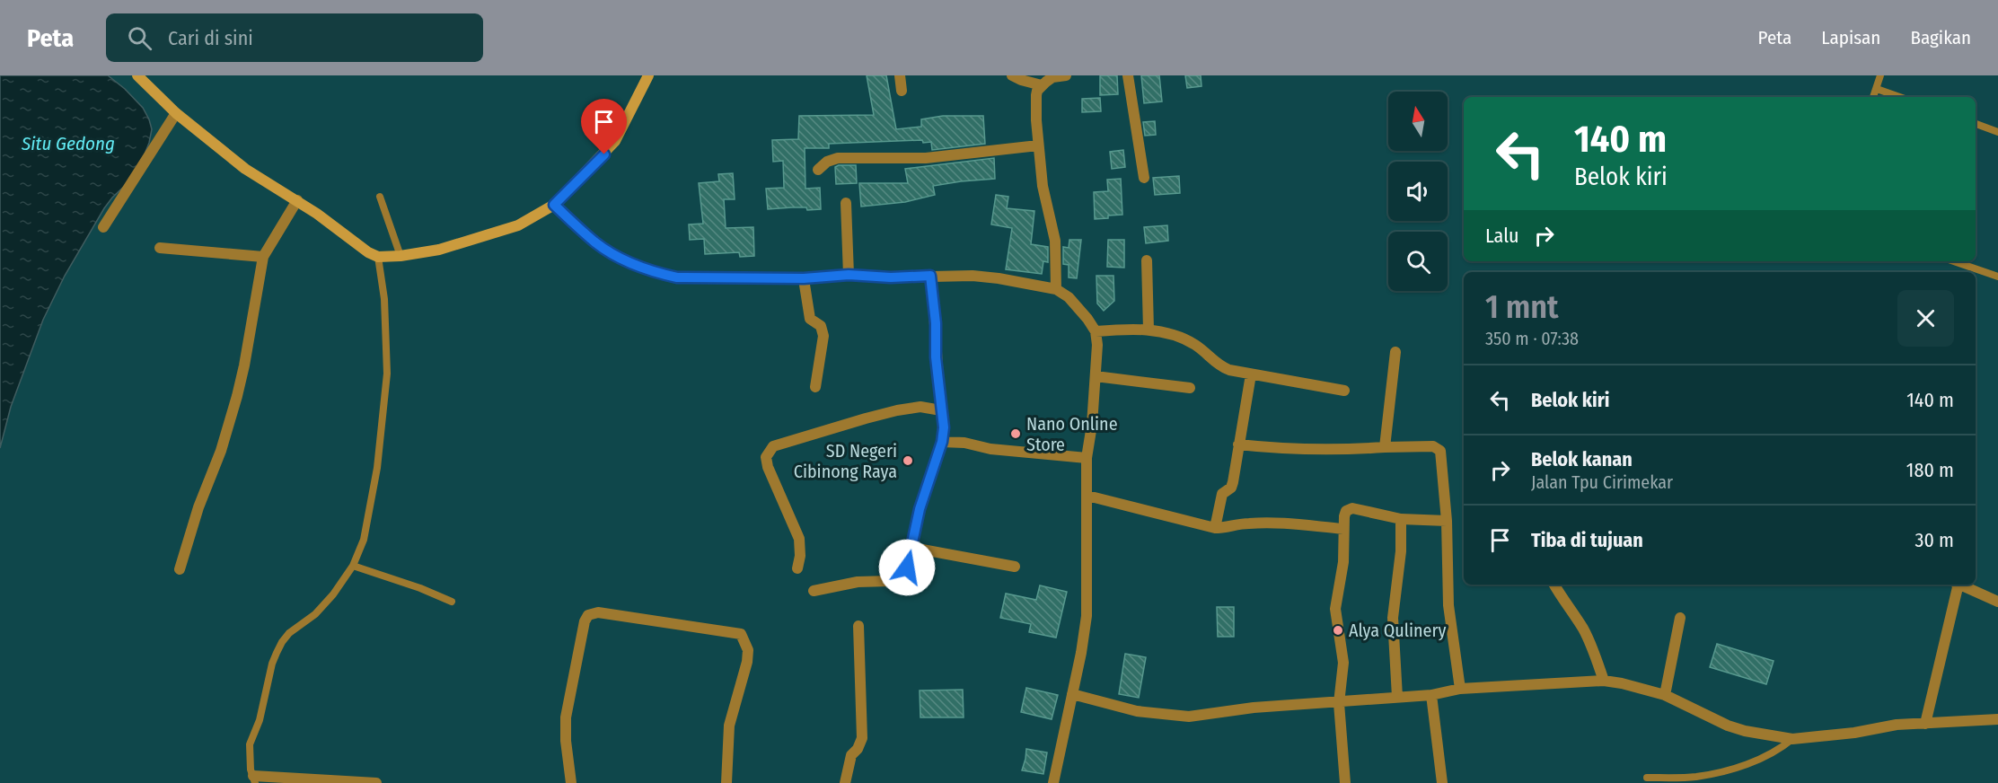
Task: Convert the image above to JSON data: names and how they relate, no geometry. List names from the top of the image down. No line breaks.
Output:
{"water":["Situ Gedong"],"places":["Nano Online Store","SD Negeri Cibinong Raya","Alya Qulinery"],"north":"top","page":{"header":"Peta","search":"Cari di sini","nav":["Peta","Lapisan","Bagikan"],"turn":["140 m","Belok kiri"],"then":"Lalu","heading":["1 mnt","350 m · 07:38"],"list":[{"name":"Belok kiri","value":"140 m"},{"name":"Belok kanan","note":"Jalan Tpu Cirimekar","value":"180 m"},{"name":"Tiba di tujuan","value":"30 m"}]}}
